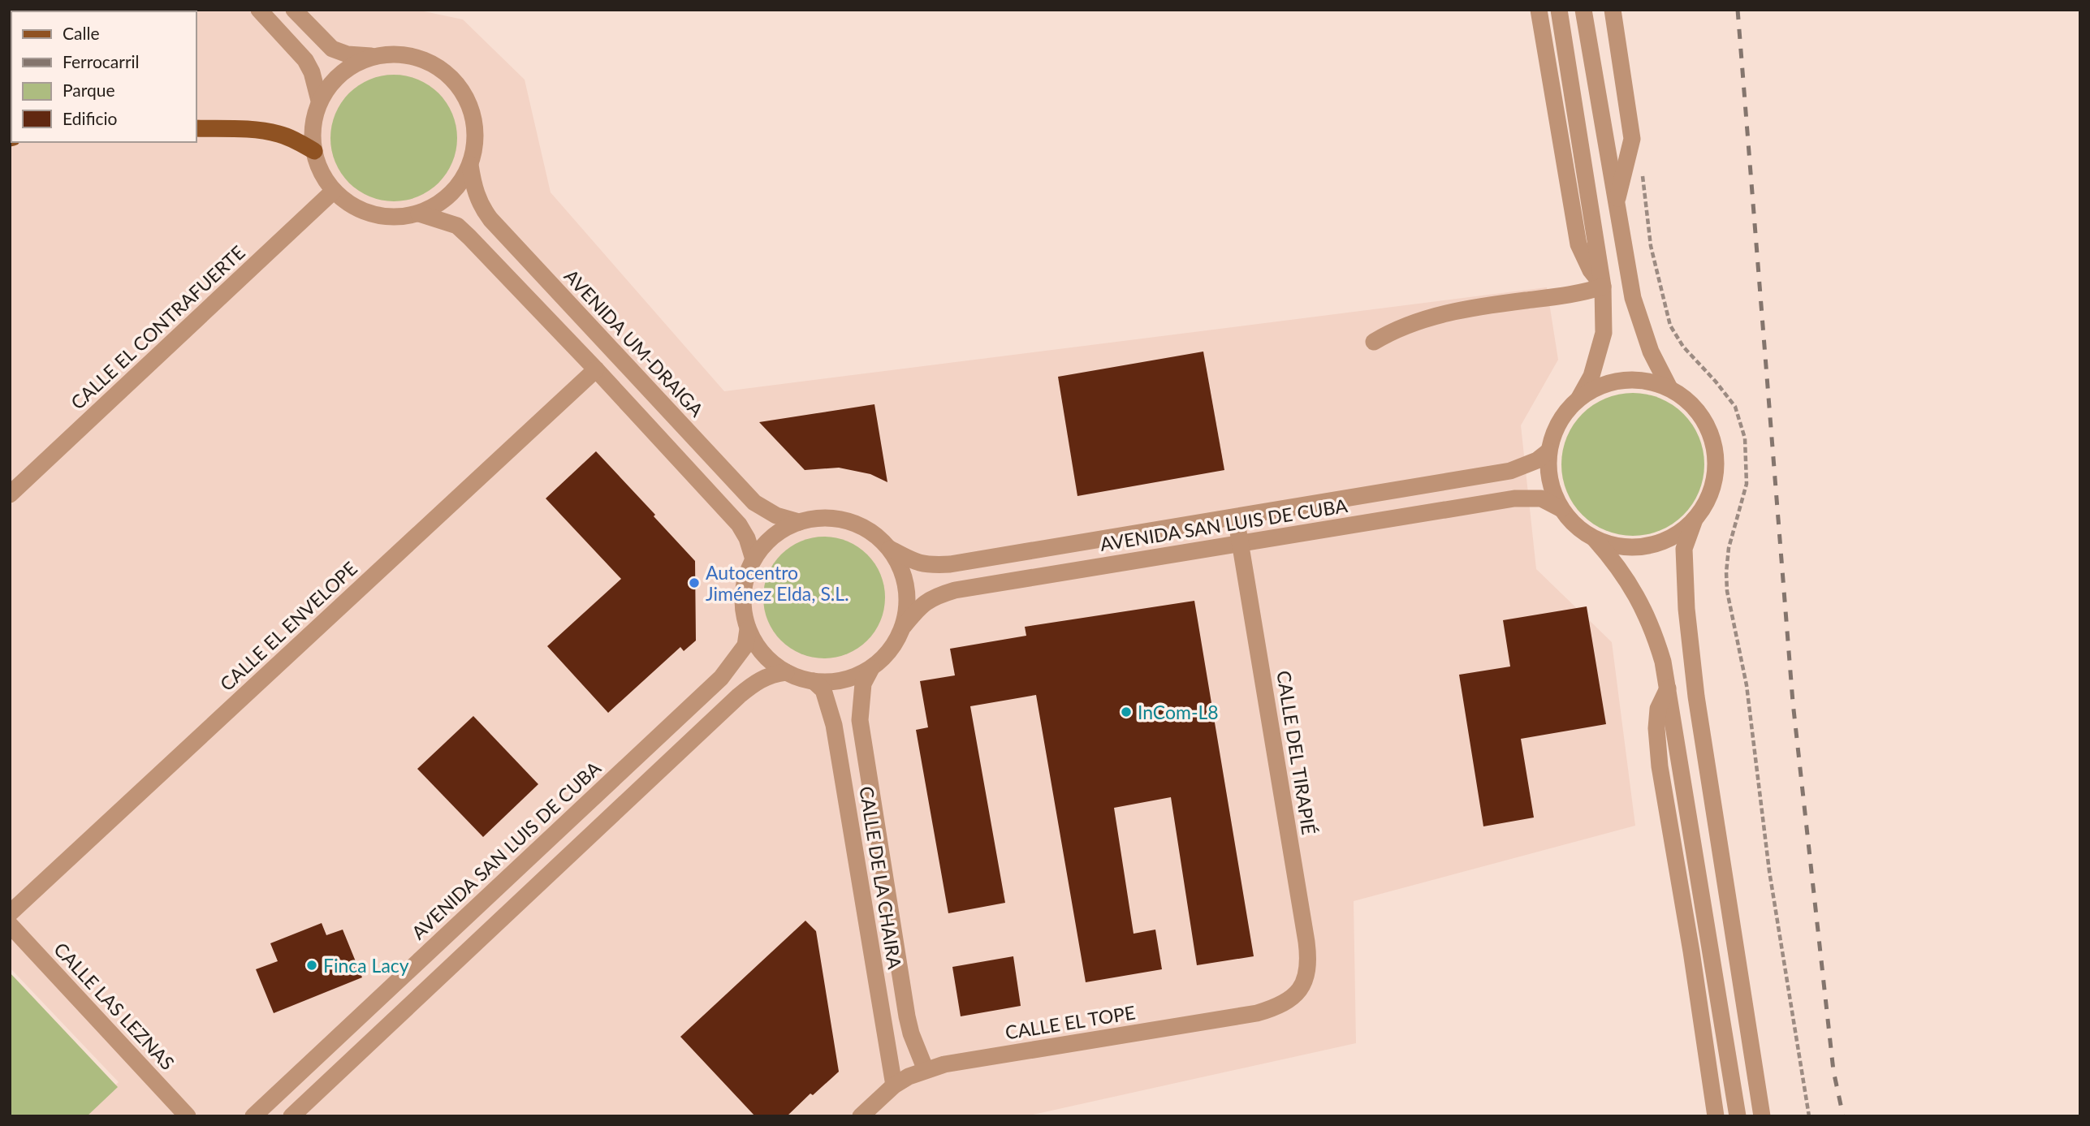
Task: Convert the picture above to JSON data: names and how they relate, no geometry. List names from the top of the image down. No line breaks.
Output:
{"streets":{"street":["CALLE EL CONTRAFUERTE","AVENIDA UM-DRAIGA","AVENIDA SAN LUIS DE CUBA","CALLE EL ENVELOPE","CALLE DEL TIRAPIÉ","CALLE DE LA CHAIRA","CALLE LAS LEZNAS","CALLE EL TOPE"]},"crossings":[["CALLE EL CONTRAFUERTE","AVENIDA UM-DRAIGA"],["AVENIDA UM-DRAIGA","AVENIDA SAN LUIS DE CUBA"],["AVENIDA UM-DRAIGA","CALLE DE LA CHAIRA"],["AVENIDA SAN LUIS DE CUBA","CALLE DEL TIRAPIÉ"],["AVENIDA SAN LUIS DE CUBA","CALLE DE LA CHAIRA"],["CALLE DEL TIRAPIÉ","CALLE EL TOPE"],["CALLE DE LA CHAIRA","CALLE EL TOPE"]],"places":["Autocentro Jiménez Elda, S.L.","InCom-L8","Finca Lacy"],"legend":["Calle","Ferrocarril","Parque","Edificio"]}
